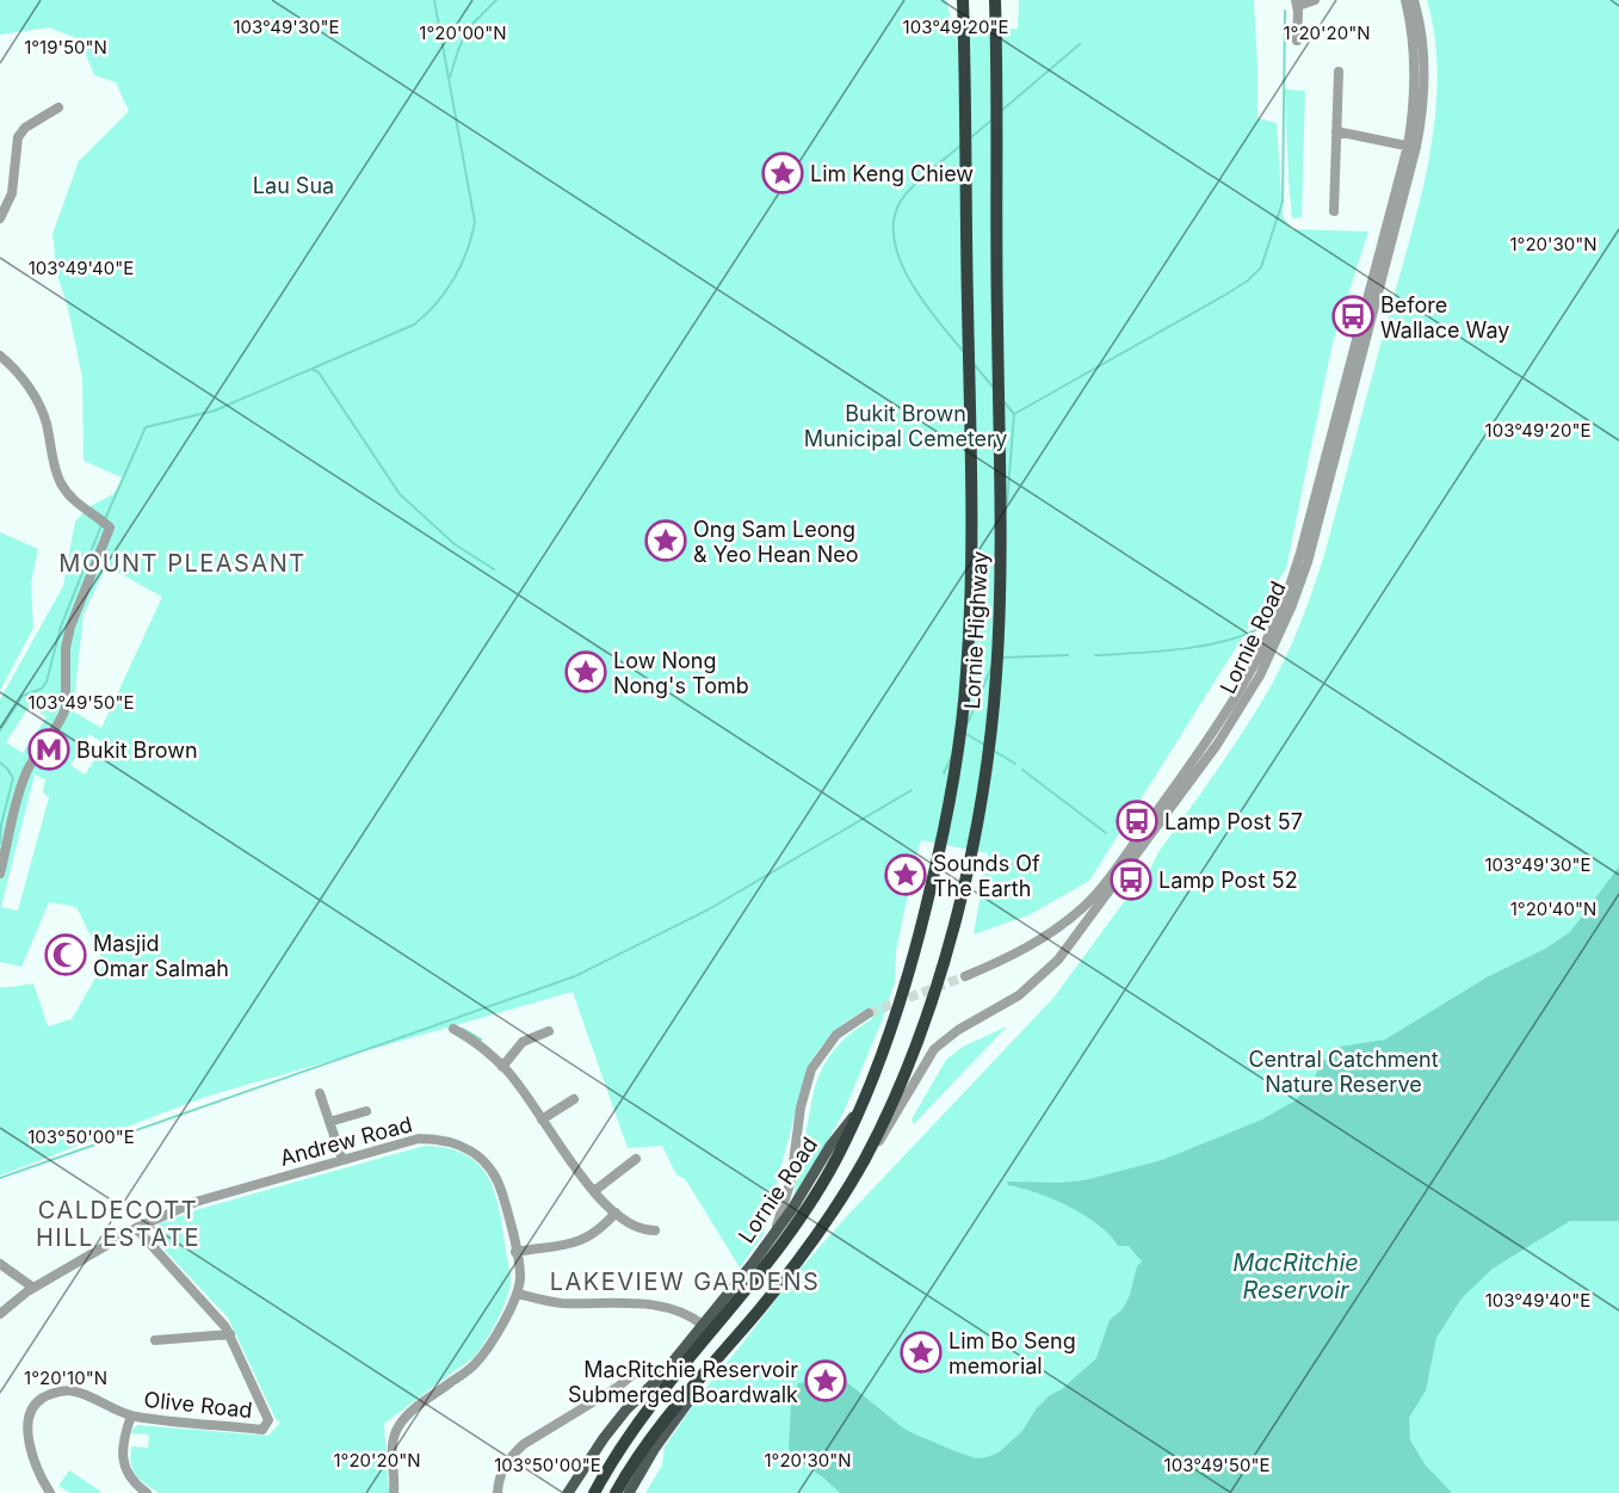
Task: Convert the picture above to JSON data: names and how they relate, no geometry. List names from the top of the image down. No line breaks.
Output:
{"streets":{"highway":["Lornie Highway","Lornie Road"],"street":["Andrew Road","Olive Road"]},"crossings":[["Lornie Highway","Lornie Road"]],"districts":["MOUNT PLEASANT","CALDECOTT HILL ESTATE","LAKEVIEW GARDENS"],"water":["MacRitchie Reservoir"],"parks":["Lau Sua","Bukit Brown Municipal Cemetery","Central Catchment Nature Reserve"],"places":{"place":["Lim Keng Chiew","Ong Sam Leong & Yeo Hean Neo","Low Nong Nong's Tomb","Sounds Of The Earth","Lim Bo Seng memorial","MacRitchie Reservoir Submerged Boardwalk"],"bus stop":["Before Wallace Way","Lamp Post 57","Lamp Post 52"],"metro station":["Bukit Brown"],"mosque":["Masjid Omar Salmah"]},"coordinates":["103°49'20\"E","103°49'30\"E","1°20'00\"N","1°20'20\"N","1°19'50\"N","1°20'30\"N","103°49'40\"E","103°49'50\"E","1°20'40\"N","103°50'00\"E","1°20'10\"N"]}
